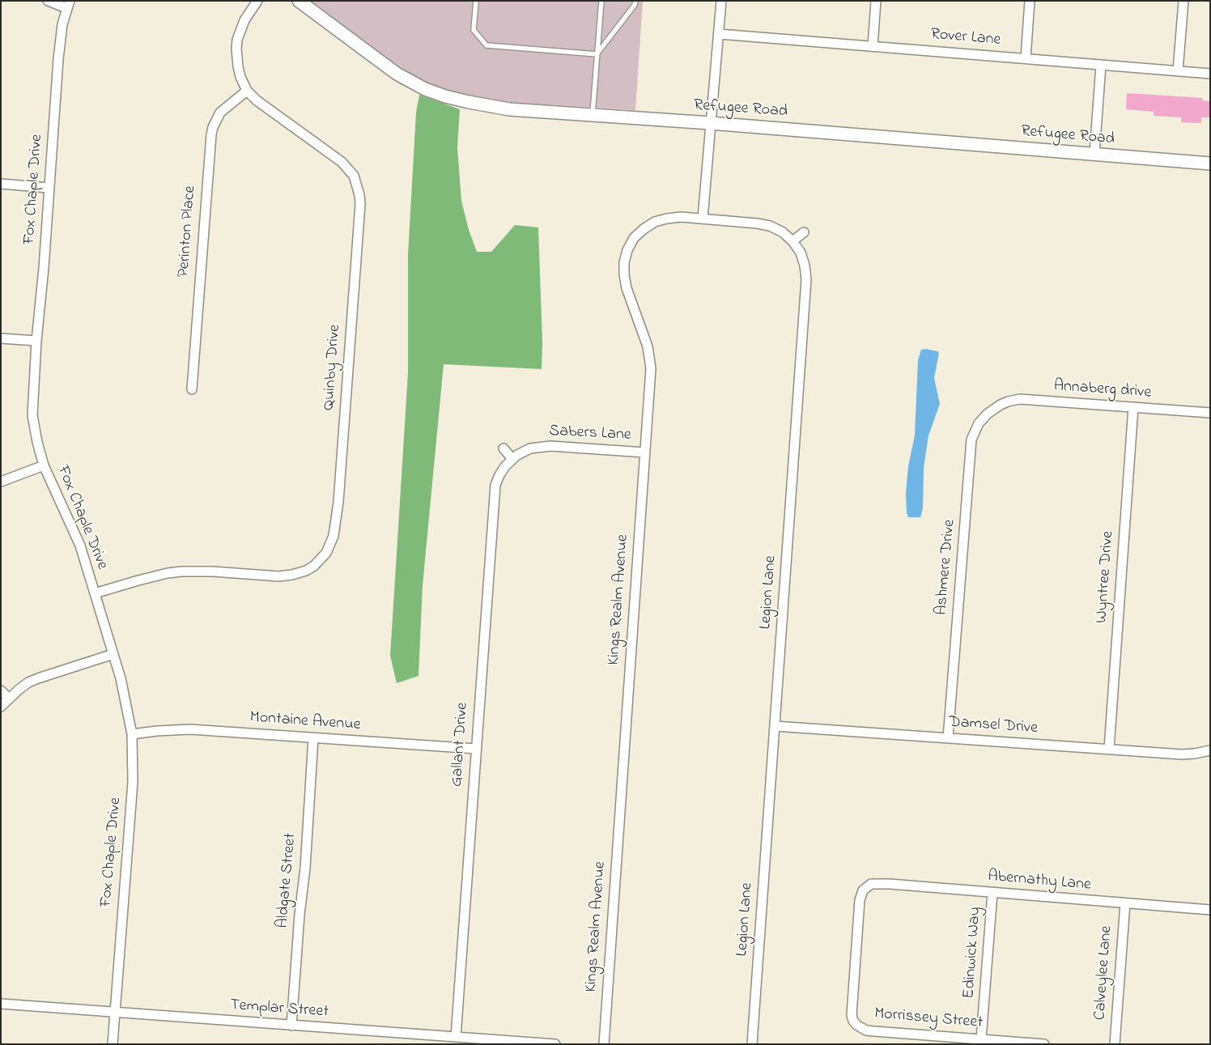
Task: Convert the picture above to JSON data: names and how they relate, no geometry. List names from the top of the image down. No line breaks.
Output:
{"streets":{"street":["Rover Lane","Refugee Road","Fox Chaple Drive","Perinton Place","Quinby Drive","Annaberg drive","Sabers Lane","Ashmere Drive","Wyntree Drive","Legion Lane","Kings Realm Avenue","Montaine Avenue","Damsel Drive","Gallant Drive","Aldgate Street","Abernathy Lane","Edinwick Way","Calveylee Lane","Templar Street","Morrissey Street"]},"crossings":[["Fox Chaple Drive","Quinby Drive"],["Fox Chaple Drive","Montaine Avenue"],["Fox Chaple Drive","Templar Street"],["Perinton Place","Quinby Drive"],["Annaberg drive","Ashmere Drive"],["Annaberg drive","Wyntree Drive"],["Sabers Lane","Kings Realm Avenue"],["Sabers Lane","Gallant Drive"],["Ashmere Drive","Damsel Drive"],["Wyntree Drive","Damsel Drive"],["Legion Lane","Kings Realm Avenue"],["Legion Lane","Damsel Drive"],["Montaine Avenue","Gallant Drive"],["Montaine Avenue","Aldgate Street"],["Gallant Drive","Templar Street"],["Aldgate Street","Templar Street"],["Abernathy Lane","Edinwick Way"],["Abernathy Lane","Calveylee Lane"],["Abernathy Lane","Morrissey Street"],["Edinwick Way","Morrissey Street"]]}
